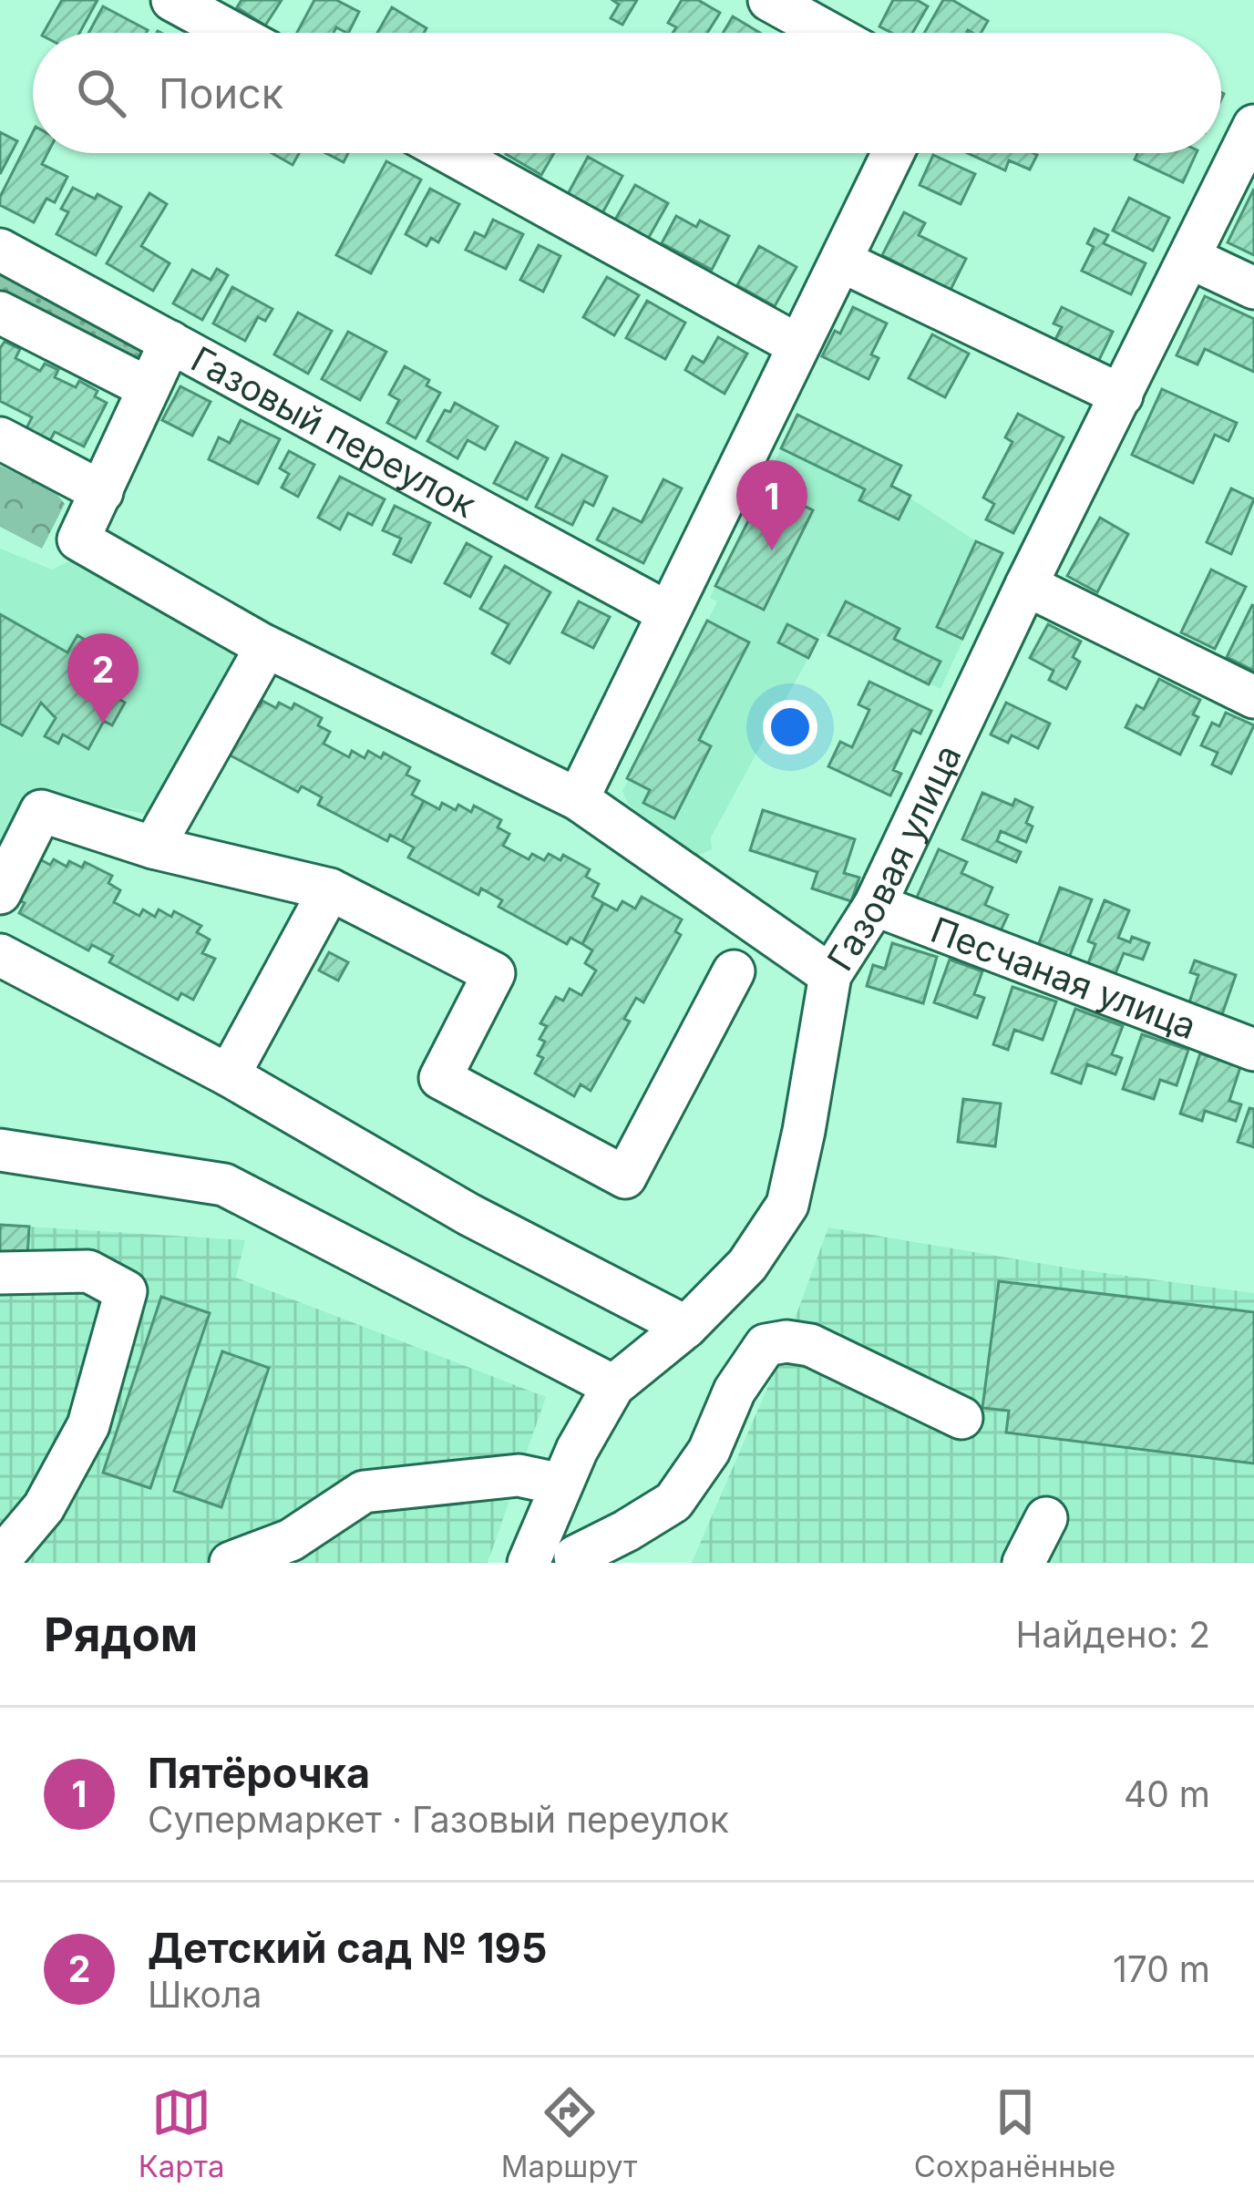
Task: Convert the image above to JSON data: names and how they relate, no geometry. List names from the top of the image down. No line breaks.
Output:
{"streets":{"street":["Газовый переулок","Газовая улица","Песчаная улица"]},"crossings":[["Газовая улица","Песчаная улица"]],"page":{"search":"Поиск","pins":["1","2"],"heading":["Рядом","Найдено: 2"],"list":[{"mark":"1","name":"Пятёрочка","note":"Супермаркет · Газовый переулок","value":"40 m"},{"mark":"2","name":"Детский сад № 195","note":"Школа","value":"170 m"}],"nav":["Карта","Маршрут","Сохранённые"]}}
